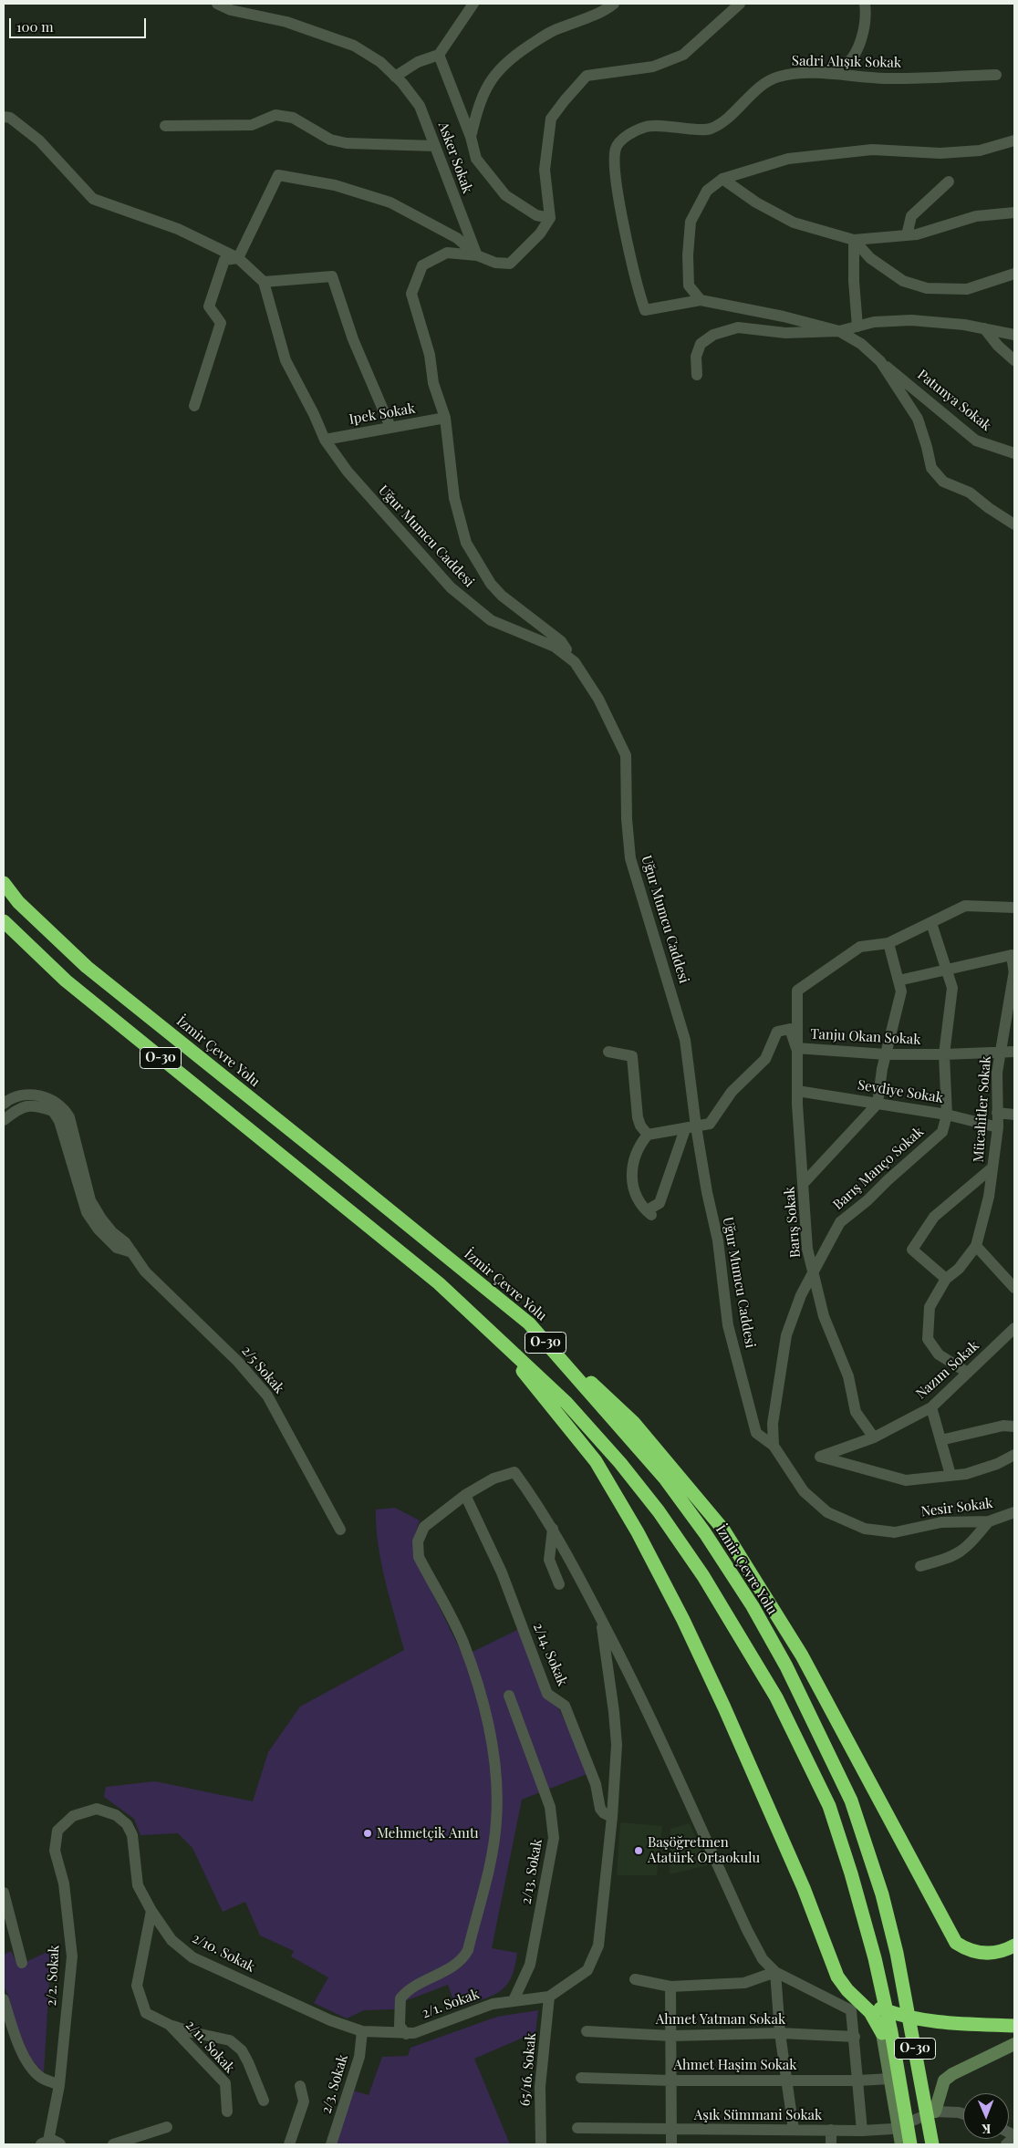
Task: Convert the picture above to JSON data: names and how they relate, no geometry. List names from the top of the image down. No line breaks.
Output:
{"streets":{"highway":["İzmir Çevre Yolu","O-30"],"street":["Sadri Alışık Sokak","Asker Sokak","Patunya Sokak","Ipek Sokak","Uğur Mumcu Caddesi","Tanju Okan Sokak","Sevdiye Sokak","Mücahitler Sokak","Barış Manço Sokak","Barış Sokak","2/5 Sokak","Nazım Sokak","Nesir Sokak","2/14. Sokak","2/13. Sokak","2/10. Sokak","2/2. Sokak","2/1. Sokak","Ahmet Yatman Sokak","2/11. Sokak","Ahmet Haşim Sokak","65/16. Sokak","2/3. Sokak","Aşık Sümmani Sokak"]},"crossings":[["Ipek Sokak","Uğur Mumcu Caddesi"],["Uğur Mumcu Caddesi","Tanju Okan Sokak"],["Uğur Mumcu Caddesi","Barış Manço Sokak"],["Uğur Mumcu Caddesi","Nesir Sokak"],["Tanju Okan Sokak","Mücahitler Sokak"],["Tanju Okan Sokak","Barış Manço Sokak"],["Tanju Okan Sokak","Barış Sokak"],["Sevdiye Sokak","Mücahitler Sokak"],["Sevdiye Sokak","Barış Manço Sokak"],["Sevdiye Sokak","Barış Sokak"],["Barış Manço Sokak","Barış Sokak"],["Barış Manço Sokak","Nesir Sokak"],["Barış Sokak","Nazım Sokak"],["2/13. Sokak","2/1. Sokak"],["2/10. Sokak","2/2. Sokak"],["2/10. Sokak","2/1. Sokak"],["2/10. Sokak","2/11. Sokak"],["2/10. Sokak","2/3. Sokak"],["2/1. Sokak","65/16. Sokak"],["2/1. Sokak","2/3. Sokak"]],"places":["Mehmetçik Anıtı","Başöğretmen Atatürk Ortaokulu"],"scale_bar":"100 m","north":"bottom"}
